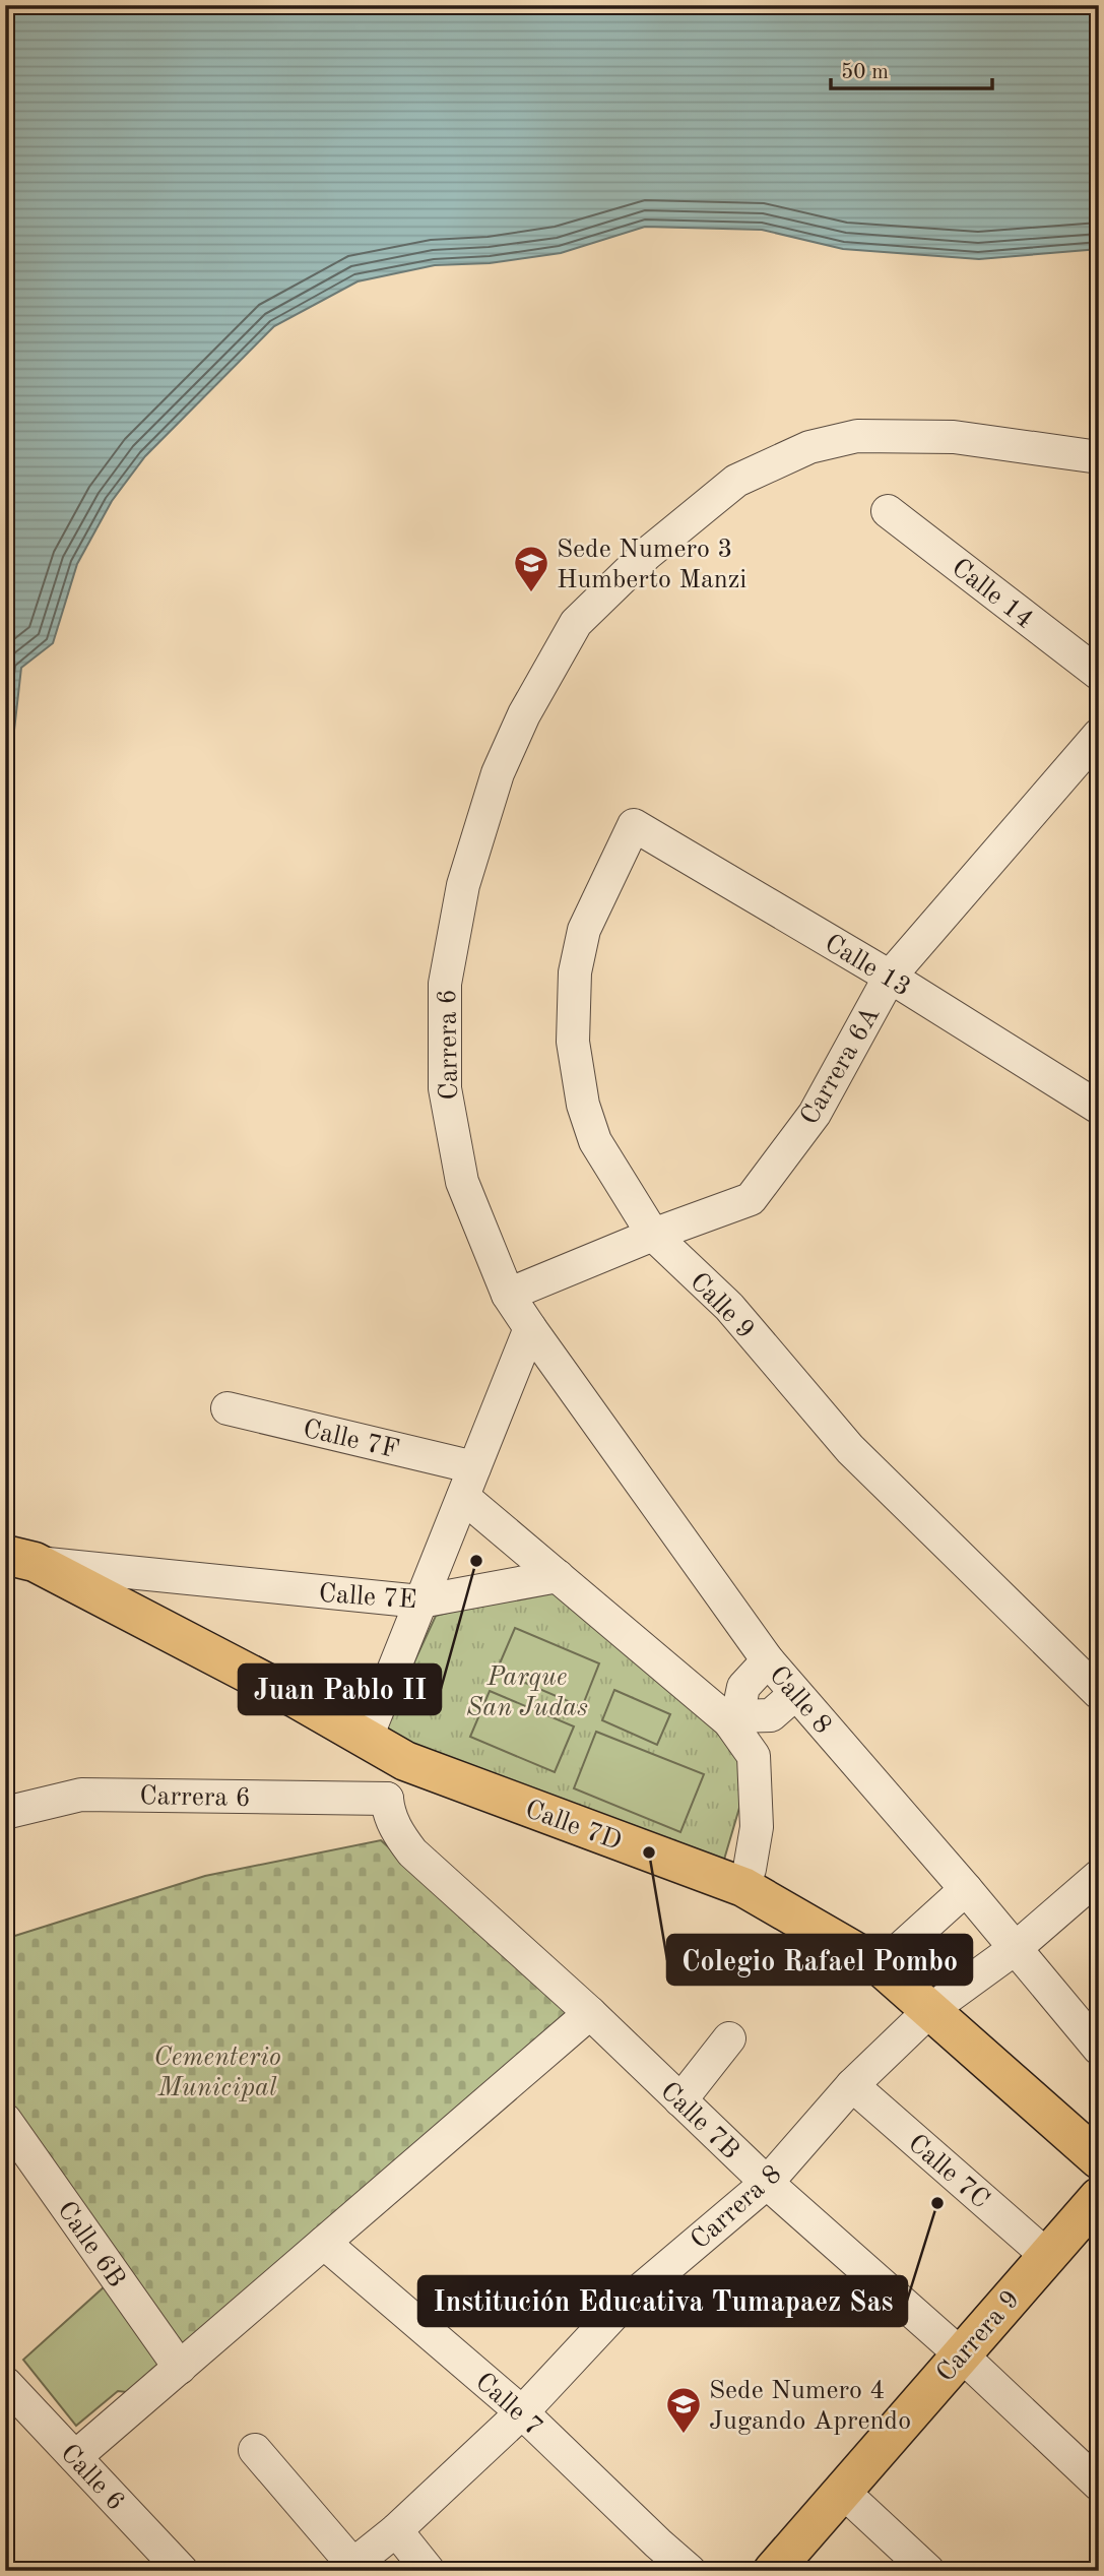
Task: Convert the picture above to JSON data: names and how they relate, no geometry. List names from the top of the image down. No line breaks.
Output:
{"streets":{"main road":["Calle 7D","Carrera 9"],"street":["Calle 14","Calle 13","Carrera 6","Carrera 6A","Calle 9","Calle 7F","Calle 7E","Calle 8","Calle 7B","Calle 7C","Carrera 8","Calle 6B","Calle 7","Calle 6"]},"crossings":[["Calle 13","Carrera 6A"],["Calle 13","Calle 9"],["Carrera 6","Carrera 6A"],["Carrera 6","Calle 8"],["Carrera 6","Calle 7B"],["Carrera 6A","Calle 9"],["Calle 7F","Calle 7E"],["Calle 7E","Calle 7D"],["Calle 8","Carrera 8"],["Calle 7D","Carrera 8"],["Calle 7B","Carrera 8"],["Calle 7B","Carrera 9"],["Calle 7C","Carrera 8"],["Calle 7C","Carrera 9"],["Carrera 8","Calle 7"]],"parks":["Parque San Judas","Cementerio Municipal"],"places":{"school or university":["Sede Numero 3 Humberto Manzi","Sede Numero 4 Jugando Aprendo"],"other":["Juan Pablo II","Colegio Rafael Pombo","Institución Educativa Tumapaez Sas"]},"scale_bar":"50 m"}
